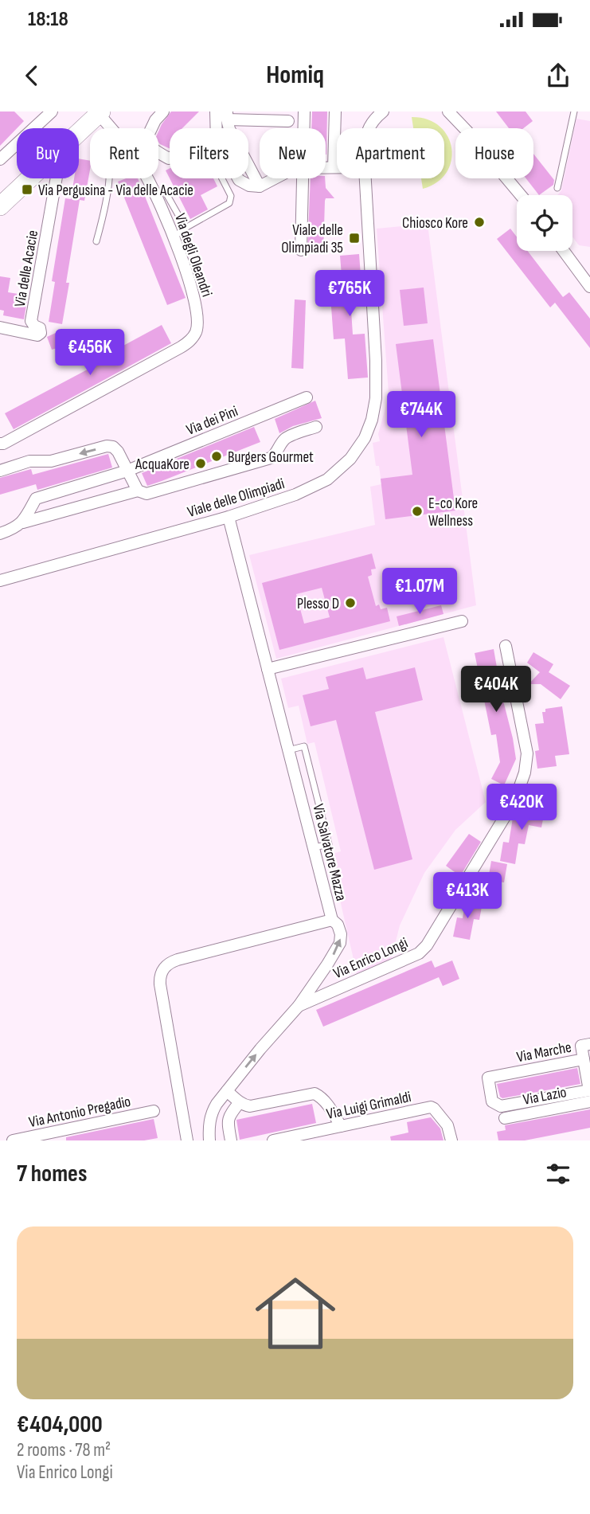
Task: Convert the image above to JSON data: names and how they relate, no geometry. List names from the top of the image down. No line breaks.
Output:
{"streets":{"street":["Via degli Oleandri","Via delle Acacie","Via dei Pini","Viale delle Olimpiadi","Via Salvatore Mazza","Via Enrico Longi","Via Marche","Via Lazio","Via Luigi Grimaldi","Via Antonio Pregadio"]},"crossings":[["Viale delle Olimpiadi","Via Salvatore Mazza"],["Via Marche","Via Lazio"]],"places":{"transit":["Via Pergusina - Via delle Acacie","Viale delle Olimpiadi 35"],"other":["Chiosco Kore","Burgers Gourmet","AcquaKore","E-co Kore Wellness","Plesso D"]},"page":{"status":"18:18","header":"Homiq","chip":["Buy","Rent","Filters","New","Apartment","House"],"price":["€765K","€456K","€744K","€1.07M","€404K","€420K","€413K"],"heading":"7 homes","list":[{"name":"€404,000","note":"2 rooms · 78 m² · Via Enrico Longi"}]}}
